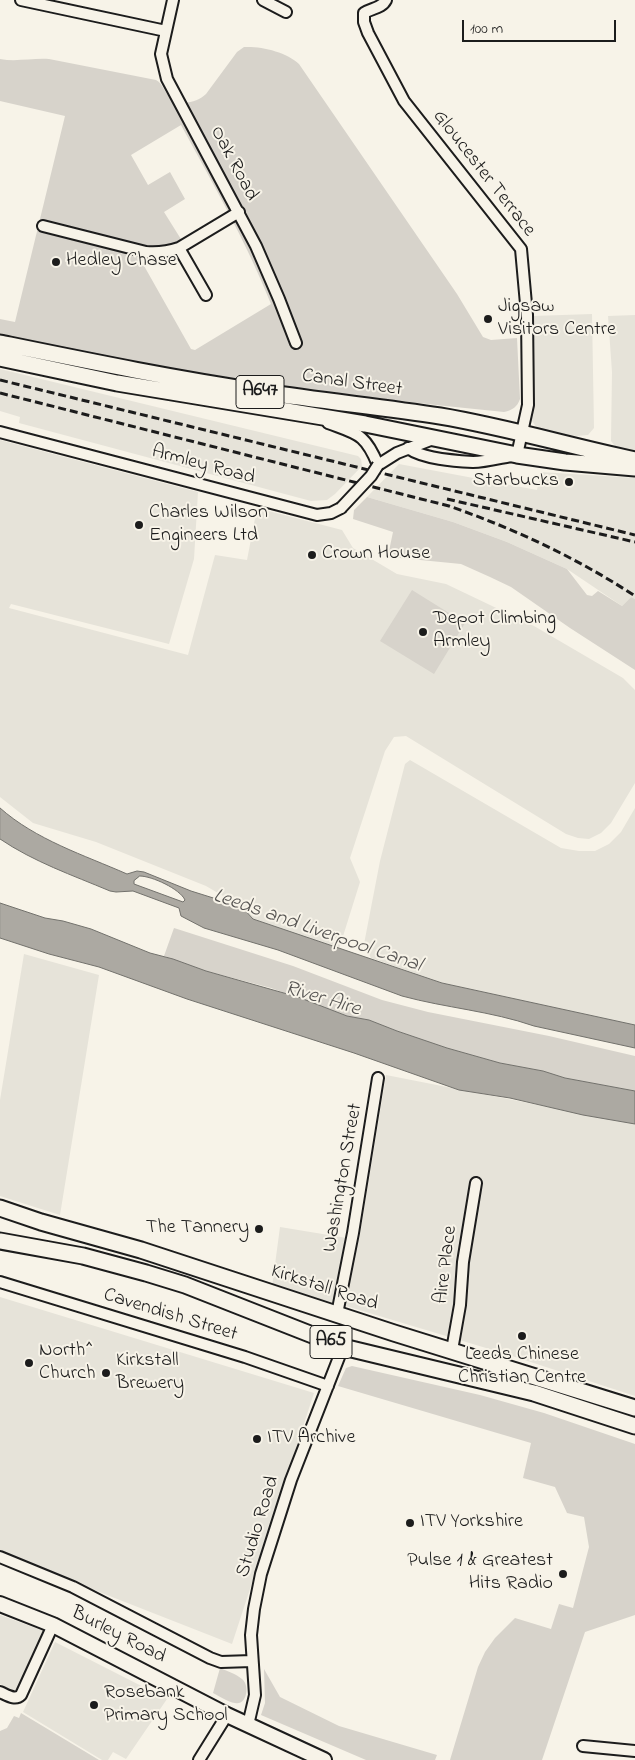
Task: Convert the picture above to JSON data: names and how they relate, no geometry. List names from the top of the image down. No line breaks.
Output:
{"streets":{"main road":["Canal Street","A647","Kirkstall Road","A65"],"street":["Oak Road","Gloucester Terrace","Armley Road","Washington Street","Aire Place","Cavendish Street","Studio Road","Burley Road"]},"crossings":[["Gloucester Terrace","Canal Street"],["Gloucester Terrace","A647"],["Canal Street","A647"],["Canal Street","Armley Road"],["A647","Armley Road"],["Washington Street","Kirkstall Road"],["Aire Place","Kirkstall Road"],["Cavendish Street","Studio Road"],["A65","Studio Road"],["Studio Road","Burley Road"]],"water":["Leeds and Liverpool Canal","River Aire"],"places":["Hedley Chase","Jigsaw Visitors Centre","Starbucks","Charles Wilson Engineers Ltd","Crown House","Depot Climbing Armley","The Tannery","Leeds Chinese Christian Centre","North^ Church","Kirkstall Brewery","ITV Archive","ITV Yorkshire","Pulse 1 & Greatest Hits Radio","Rosebank Primary School"],"scale_bar":"100 m"}
